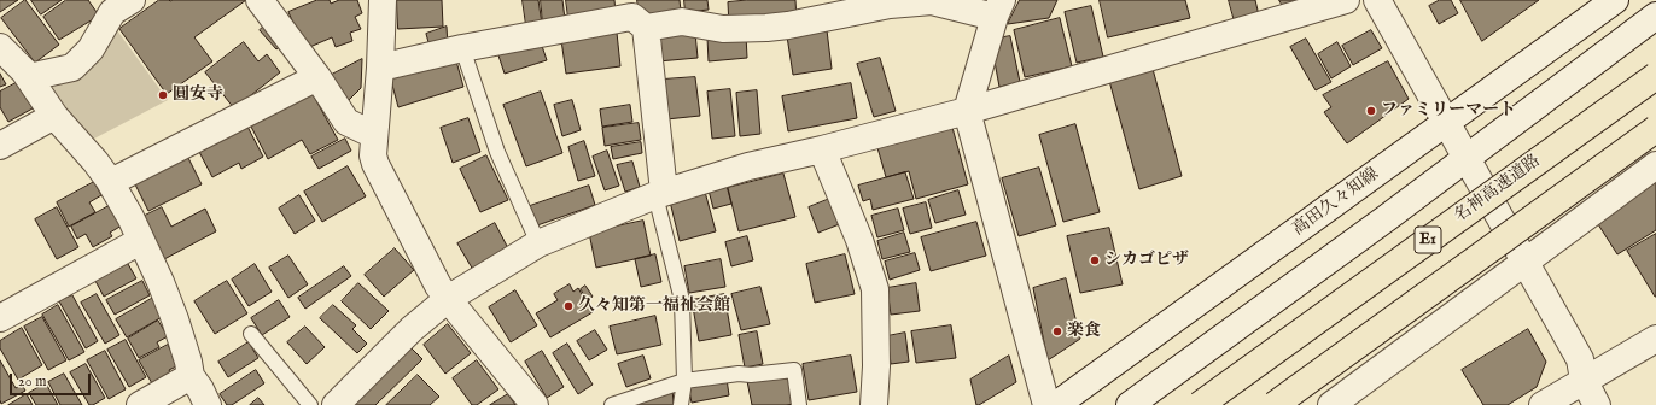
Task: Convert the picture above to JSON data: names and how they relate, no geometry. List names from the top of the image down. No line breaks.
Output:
{"streets":{"highway":["名神高速道路","E1"],"street":["高田久々知線"]},"places":["圓安寺","ファミリーマート","シカゴピザ","久々知第一福祉会館","楽食"],"scale_bar":"20 m"}
